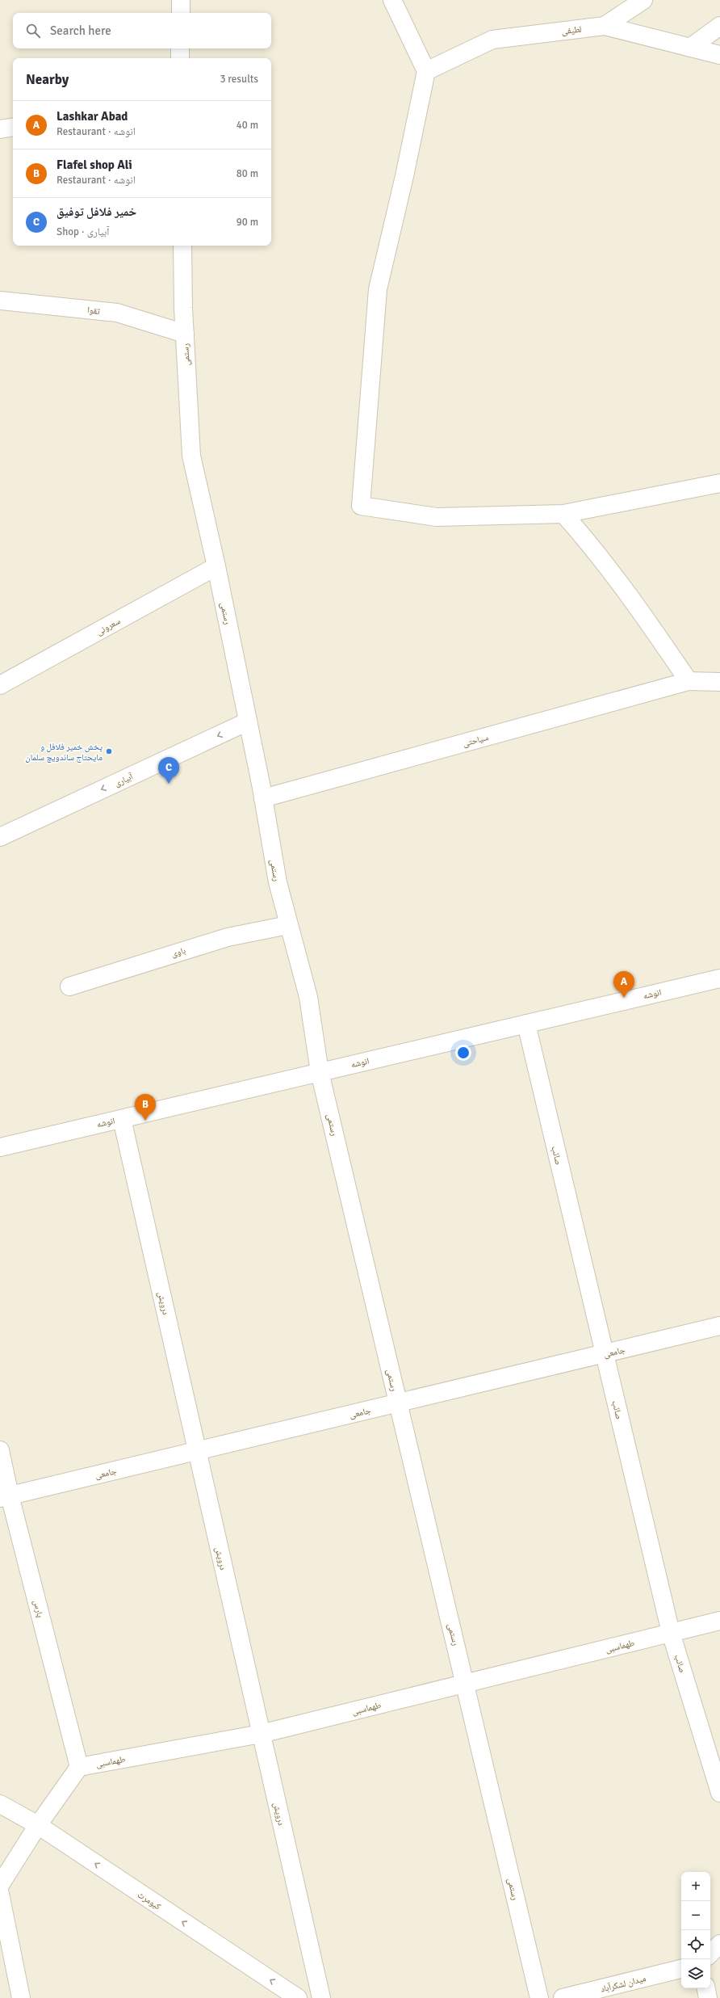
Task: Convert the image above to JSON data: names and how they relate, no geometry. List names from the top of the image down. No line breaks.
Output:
{"streets":{"street":["لطیفی","تقوا","رستمی","سعرونی","سیاحتی","آبیاری","باوی","انوشه","صائب","درویش","جامعی","پارس","طهماسبی","کیومرث","میدان لشکرآباد"]},"crossings":[["تقوا","رستمی"],["رستمی","سعرونی"],["رستمی","سیاحتی"],["رستمی","آبیاری"],["رستمی","باوی"],["رستمی","انوشه"],["رستمی","جامعی"],["رستمی","طهماسبی"],["انوشه","صائب"],["انوشه","درویش"],["صائب","جامعی"],["صائب","طهماسبی"],["درویش","جامعی"],["درویش","طهماسبی"],["جامعی","پارس"],["پارس","طهماسبی"]],"one_way":["آبیاری","کیومرث"],"places":["پخش خمیر فلافل و مایحتاج ساندویچ سلمان"],"page":{"search":"Search here","heading":["Nearby","3 results"],"list":[{"mark":"A","name":"Lashkar Abad","note":"Restaurant · انوشه","value":"40 m"},{"mark":"B","name":"Flafel shop Ali","note":"Restaurant · انوشه","value":"80 m"},{"mark":"C","name":"خمیر فلافل توفیق","note":"Shop · آبیاری","value":"90 m"}],"pins":["C","A","B"],"map_buttons":["+","−"]}}
